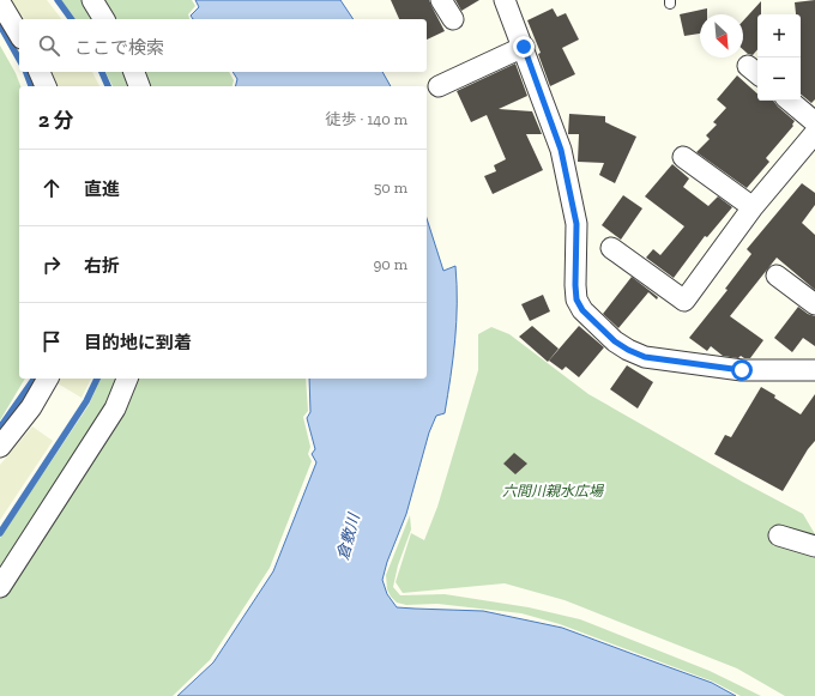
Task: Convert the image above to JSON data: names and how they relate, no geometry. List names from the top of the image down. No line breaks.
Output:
{"water":["倉敷川"],"parks":["六間川親水広場"],"north":"bottom right","page":{"map_buttons":["+","−"],"search":"ここで検索","heading":["2 分","徒歩 · 140 m"],"list":[["直進","50 m"],["右折","90 m"],"目的地に到着"]}}
